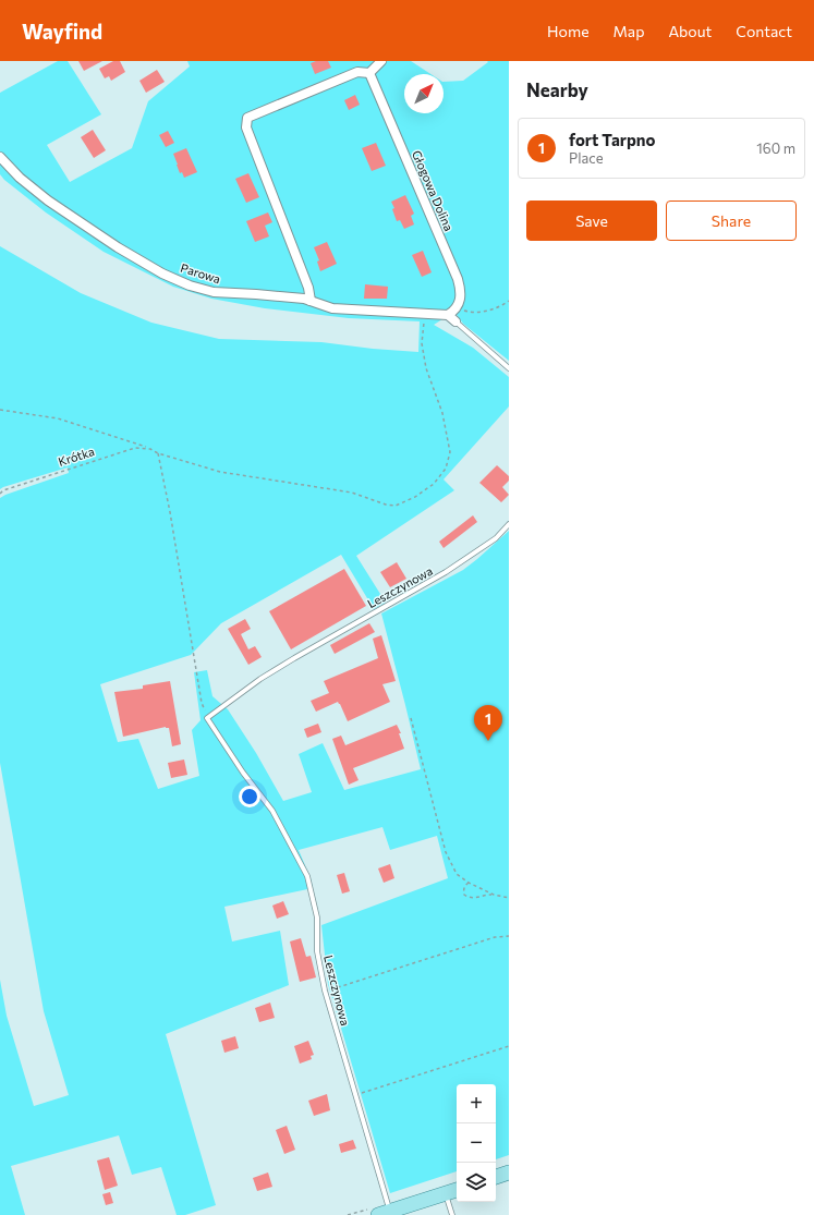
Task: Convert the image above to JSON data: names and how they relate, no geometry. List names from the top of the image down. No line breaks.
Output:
{"streets":{"street":["Głogowa Dolina","Parowa"],"lane":["Leszczynowa"],"path":["Krótka"]},"crossings":[["Głogowa Dolina","Parowa"]],"north":"top right","page":{"header":"Wayfind","nav":["Home","Map","About","Contact"],"heading":"Nearby","list":[{"mark":"1","name":"fort Tarpno","note":"Place","value":"160 m"}],"buttons":["Save","Share"],"pins":"1","map_buttons":["+","−"]}}
